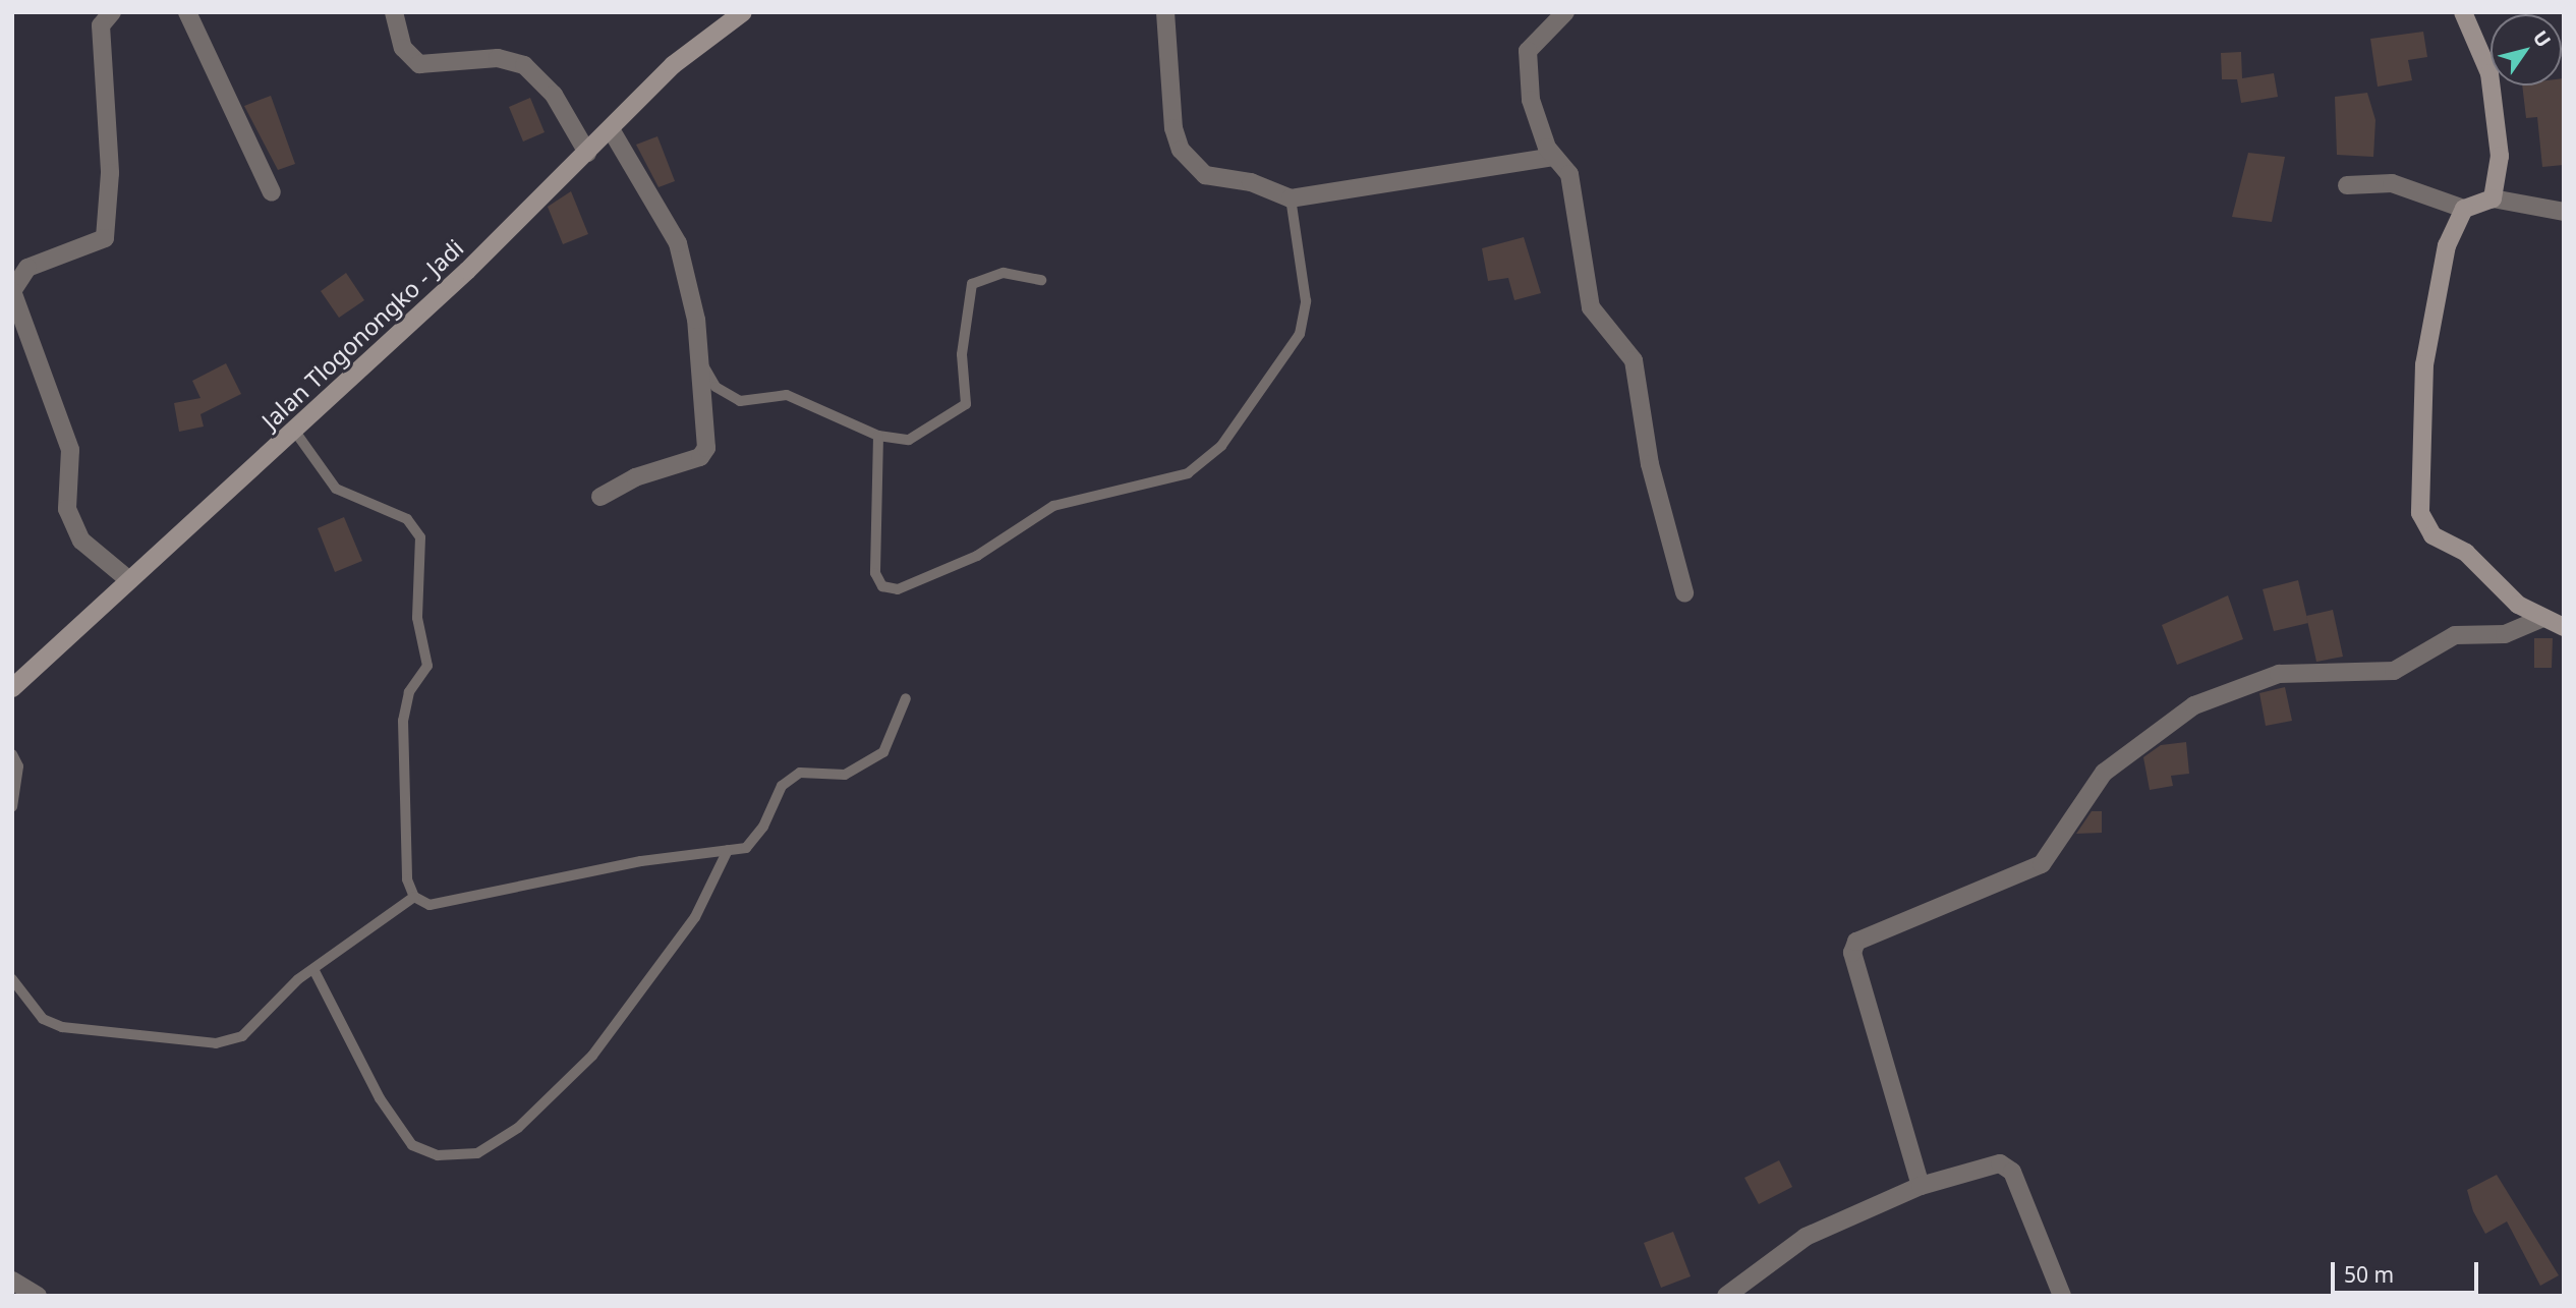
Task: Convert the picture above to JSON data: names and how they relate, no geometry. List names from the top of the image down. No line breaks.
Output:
{"streets":{"street":["Jalan Tlogonongko - Jadi"]},"scale_bar":"50 m","north":"top right"}
